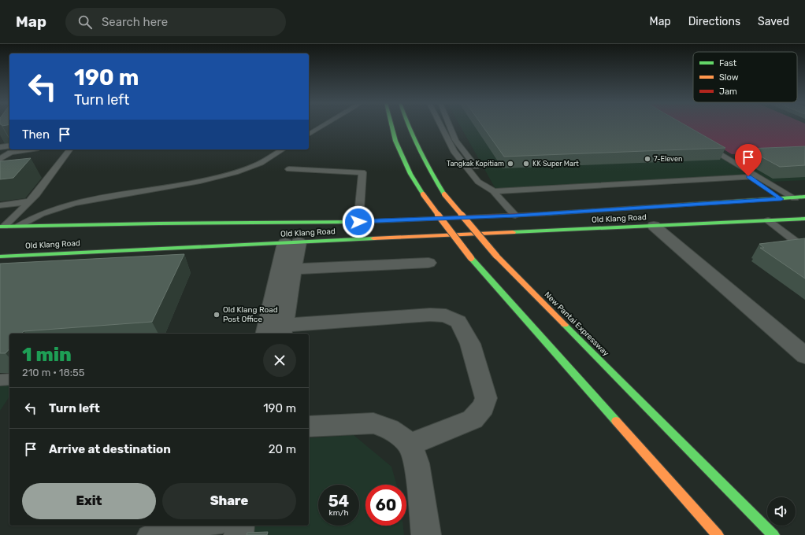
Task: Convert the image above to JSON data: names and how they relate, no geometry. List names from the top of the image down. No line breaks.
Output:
{"streets":{"main road":["Old Klang Road","New Pantai Expressway"]},"places":["7-Eleven","Tangkak Kopitiam","KK Super Mart","Old Klang Road Post Office"],"legend":["Fast","Slow","Jam"],"page":{"header":"Map","search":"Search here","nav":["Map","Directions","Saved"],"turn":["190 m","Turn left"],"then":"Then","heading":["1 min","210 m · 18:55"],"list":[{"name":"Turn left","value":"190 m"},{"name":"Arrive at destination","value":"20 m"}],"buttons":["Exit","Share"],"speed":"54 km/h","limit":"60"}}
